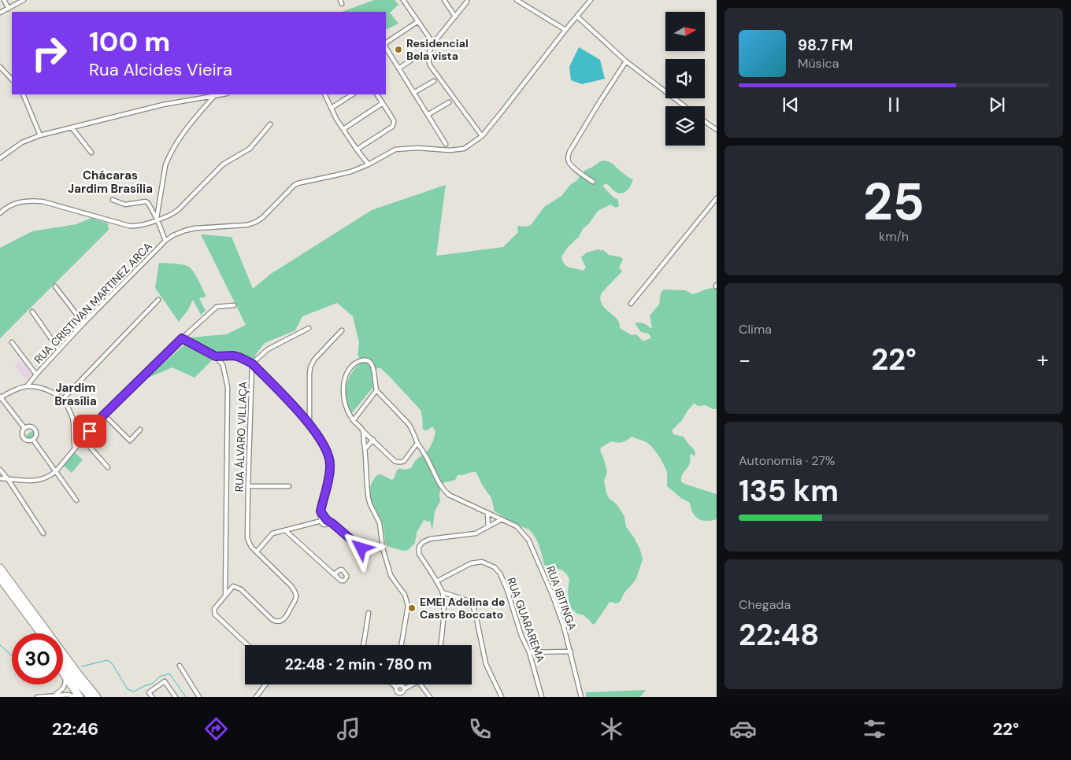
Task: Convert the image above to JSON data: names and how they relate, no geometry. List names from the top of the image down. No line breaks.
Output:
{"streets":{"street":["RUA CRISTIVAN MARTINEZ ARCA","RUA ÁLVARO VILLAÇA","RUA IBITINGA","RUA GUARAREMA"]},"districts":["Chácaras Jardim Brasília","Jardim Brasília"],"places":["Residencial Bela vista","EMEI Adelina de Castro Boccato"],"north":"right","page":{"turn":["100 m","Rua Alcides Vieira"],"song":["98.7 FM","Música"],"tile":[["25","km/h"],"Clima",["Autonomia · 27%","135 km"],["Chegada","22:48"]],"heat":["−","22°","+"],"limit":"30","trip":"22:48 · 2 min · 780 m","tabs":["22:46","22°"]}}
